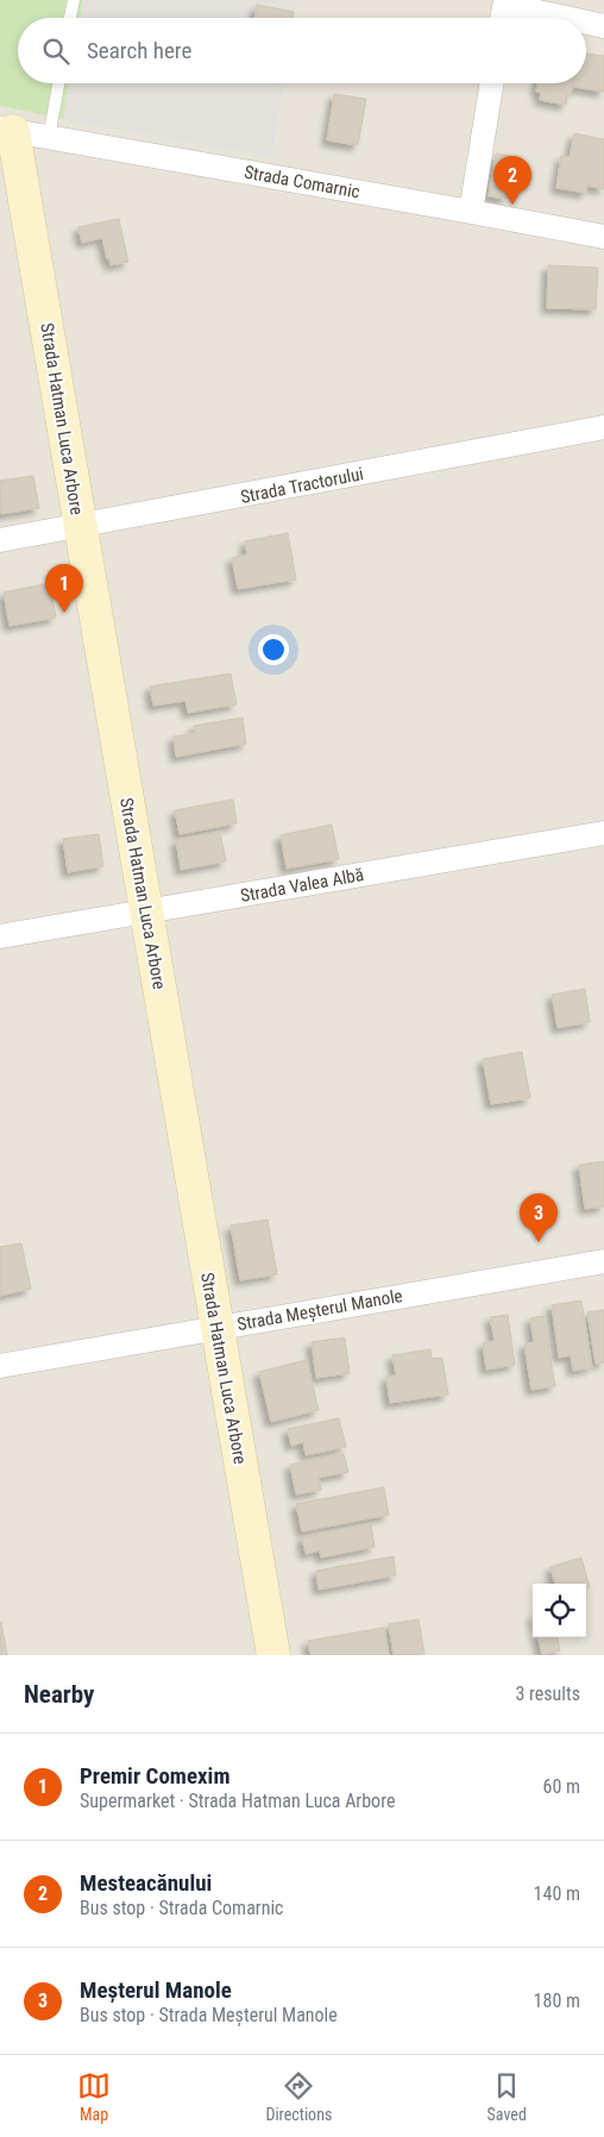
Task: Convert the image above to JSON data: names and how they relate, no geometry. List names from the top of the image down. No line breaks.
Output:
{"streets":{"street":["Strada Comarnic","Strada Hatman Luca Arbore","Strada Tractorului","Strada Valea Albă","Strada Meșterul Manole"]},"crossings":[["Strada Comarnic","Strada Hatman Luca Arbore"],["Strada Hatman Luca Arbore","Strada Tractorului"],["Strada Hatman Luca Arbore","Strada Valea Albă"],["Strada Hatman Luca Arbore","Strada Meșterul Manole"]],"page":{"search":"Search here","pins":["2","1","3"],"heading":["Nearby","3 results"],"list":[{"mark":"1","name":"Premir Comexim","note":"Supermarket · Strada Hatman Luca Arbore","value":"60 m"},{"mark":"2","name":"Mesteacănului","note":"Bus stop · Strada Comarnic","value":"140 m"},{"mark":"3","name":"Meșterul Manole","note":"Bus stop · Strada Meșterul Manole","value":"180 m"}],"nav":["Map","Directions","Saved"]}}
